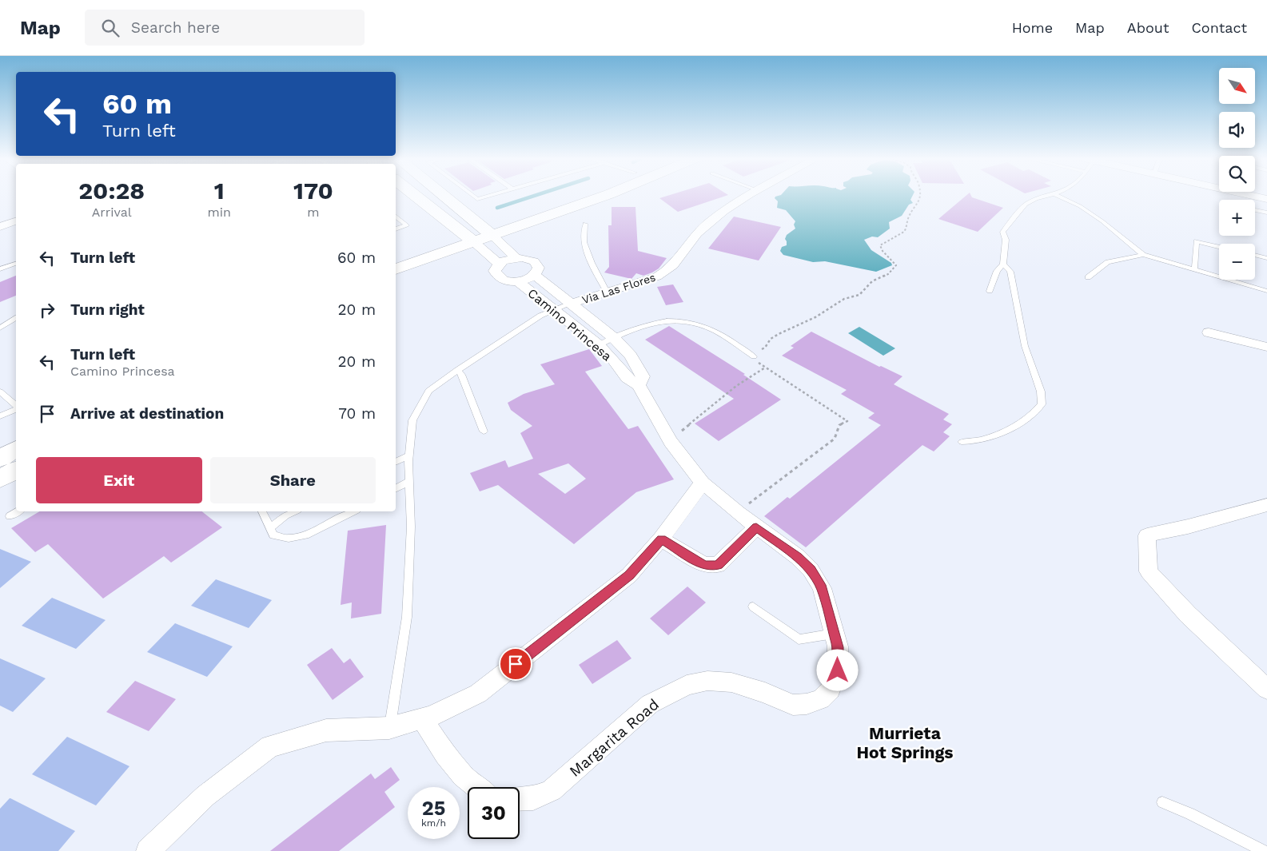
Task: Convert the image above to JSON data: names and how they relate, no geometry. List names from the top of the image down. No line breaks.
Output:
{"streets":{"street":["Via Las Flores","Camino Princesa","Margarita Road"]},"crossings":[["Via Las Flores","Camino Princesa"],["Camino Princesa","Margarita Road"]],"districts":["Murrieta Hot Springs"],"north":"bottom right","page":{"header":"Map","search":"Search here","nav":["Home","Map","About","Contact"],"map_buttons":["+","−"],"turn":["60 m","Turn left"],"eta":["20:28","Arrival","1","min","170","m"],"list":[{"name":"Turn left","value":"60 m"},{"name":"Turn right","value":"20 m"},{"name":"Turn left","note":"Camino Princesa","value":"20 m"},{"name":"Arrive at destination","value":"70 m"}],"buttons":["Exit","Share"],"speed":"25 km/h","limit":"30"}}
